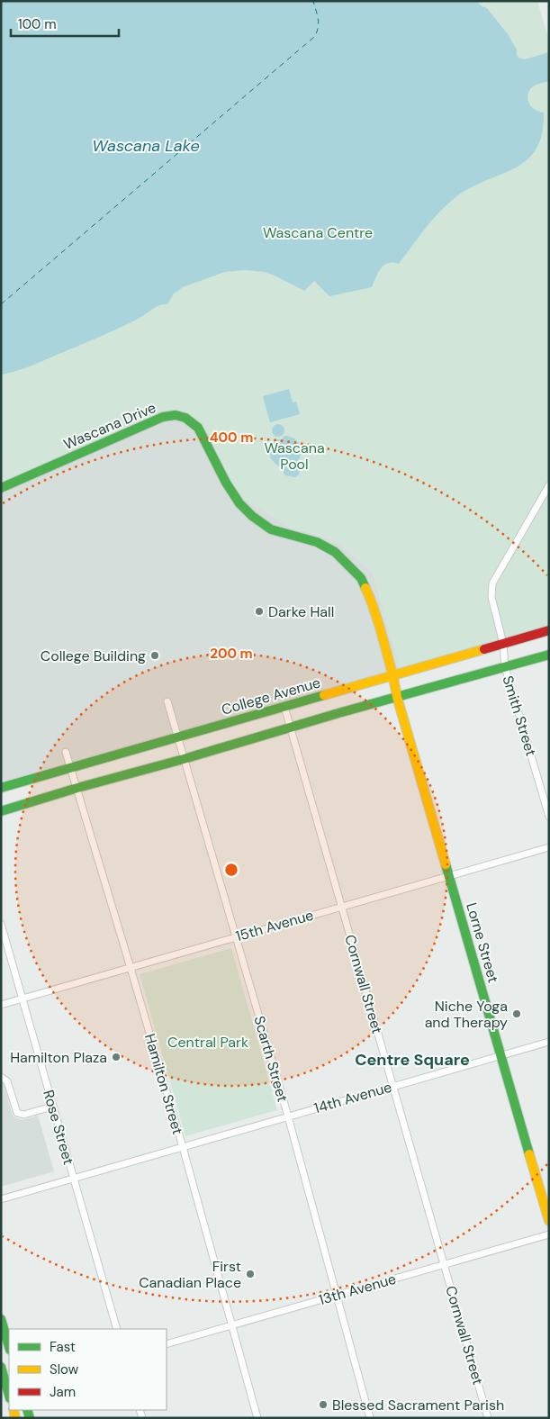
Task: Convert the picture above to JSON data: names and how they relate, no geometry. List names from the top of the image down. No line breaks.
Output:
{"streets":{"main road":["Wascana Drive","College Avenue","Lorne Street"],"street":["Smith Street","15th Avenue","Cornwall Street","Scarth Street","Hamilton Street","14th Avenue","Rose Street","13th Avenue"]},"crossings":[["Wascana Drive","College Avenue"],["Wascana Drive","Lorne Street"],["College Avenue","Smith Street"],["College Avenue","Cornwall Street"],["College Avenue","Scarth Street"],["College Avenue","Hamilton Street"],["15th Avenue","Lorne Street"],["15th Avenue","Cornwall Street"],["15th Avenue","Scarth Street"],["15th Avenue","Hamilton Street"],["15th Avenue","Rose Street"],["Lorne Street","14th Avenue"],["Cornwall Street","14th Avenue"],["Cornwall Street","13th Avenue"],["Scarth Street","14th Avenue"],["Scarth Street","13th Avenue"],["Hamilton Street","14th Avenue"],["Hamilton Street","13th Avenue"],["14th Avenue","Rose Street"]],"districts":["Centre Square"],"water":["Wascana Lake"],"parks":["Wascana Centre","Wascana Pool","Central Park"],"places":["Darke Hall","College Building","Niche Yoga and Therapy","Hamilton Plaza","First Canadian Place","Blessed Sacrament Parish"],"legend":["Fast","Slow","Jam"],"scale_bar":"100 m","rings":["400 m","200 m"]}
